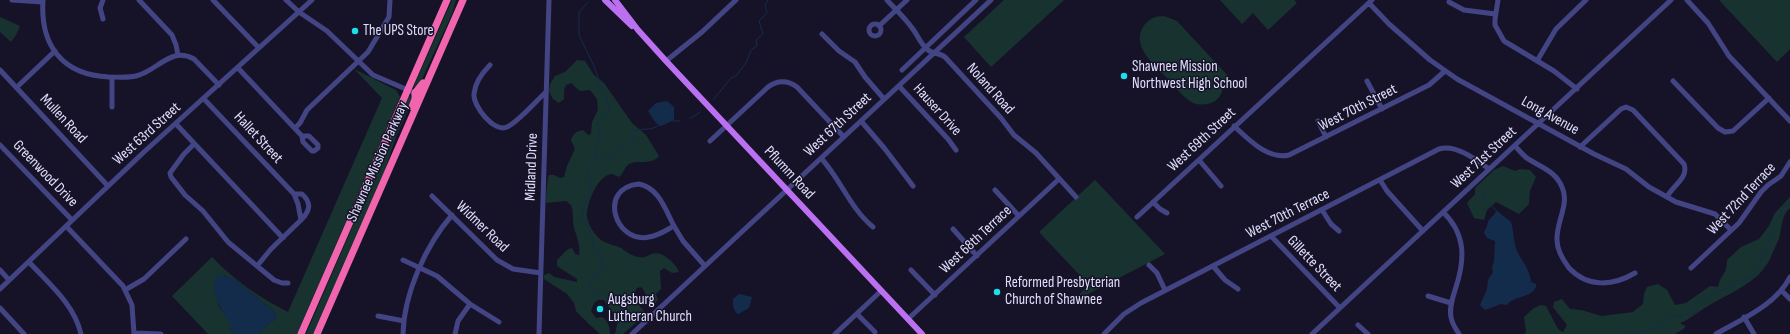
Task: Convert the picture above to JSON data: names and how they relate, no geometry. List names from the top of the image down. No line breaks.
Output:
{"streets":{"highway":["Shawnee Mission Parkway"],"main road":["Pflumm Road"],"street":["Noland Road","West 70th Street","Hauser Drive","Long Avenue","Mullen Road","West 67th Street","West 63rd Street","Hallet Street","West 69th Street","West 71st Street","Midland Drive","Greenwood Drive","West 72nd Terrace","West 70th Terrace","Widmer Road","West 68th Terrace","Gillette Street"]},"crossings":[["Noland Road","West 67th Street"],["Noland Road","West 68th Terrace"],["West 70th Street","Long Avenue"],["West 70th Street","West 69th Street"],["Hauser Drive","West 67th Street"],["Long Avenue","West 69th Street"],["Long Avenue","West 71st Street"],["Long Avenue","West 72nd Terrace"],["Mullen Road","West 63rd Street"],["West 67th Street","Pflumm Road"],["West 63rd Street","Hallet Street"],["West 63rd Street","Greenwood Drive"],["West 71st Street","West 70th Terrace"],["West 71st Street","Gillette Street"],["Midland Drive","Widmer Road"],["Pflumm Road","West 68th Terrace"],["West 70th Terrace","Gillette Street"]],"places":["The UPS Store","Shawnee Mission Northwest High School","Reformed Presbyterian Church of Shawnee","Augsburg Lutheran Church"]}
